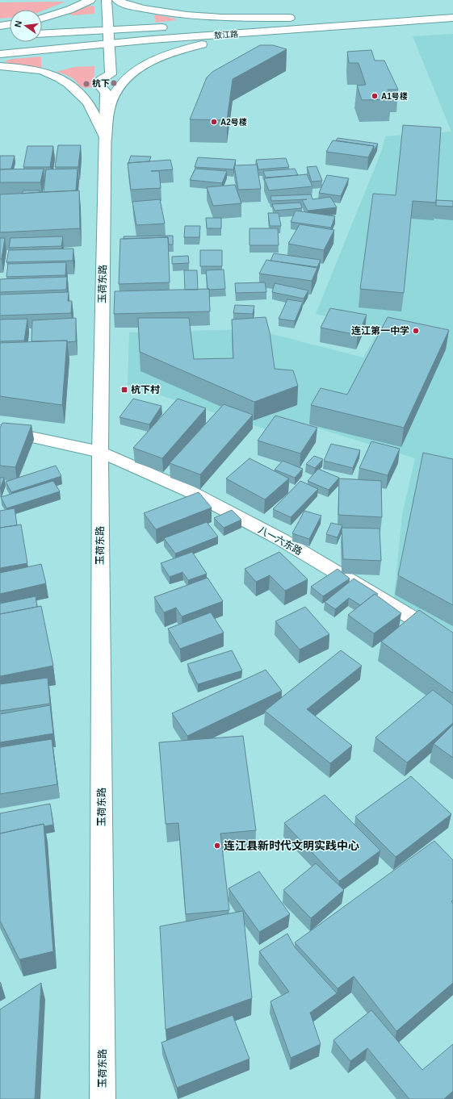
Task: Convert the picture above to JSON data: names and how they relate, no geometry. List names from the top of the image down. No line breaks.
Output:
{"streets":{"main road":["敖江路","玉荷东路","八一六东路"]},"crossings":[["玉荷东路","八一六东路"]],"districts":["杭下"],"places":{"other":["A1号楼","A2号楼","连江第一中学","连江县新时代文明实践中心"],"transit":["杭下村"]},"north":"left"}
